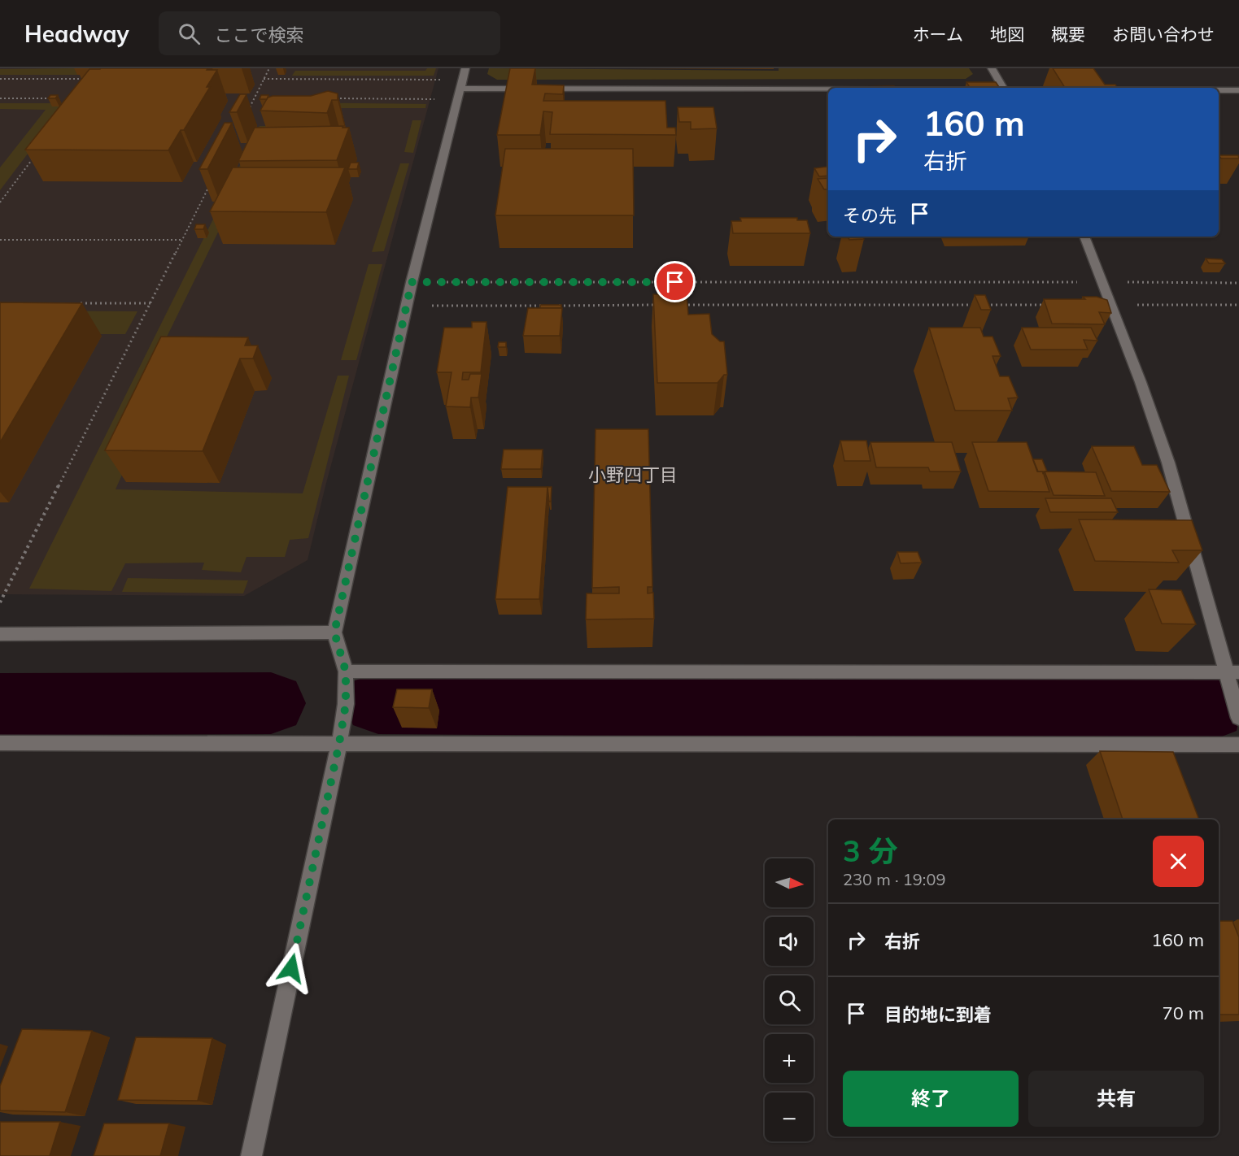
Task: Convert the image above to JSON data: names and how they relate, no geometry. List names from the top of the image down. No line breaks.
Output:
{"districts":["小野四丁目"],"north":"right","page":{"header":"Headway","search":"ここで検索","nav":["ホーム","地図","概要","お問い合わせ"],"turn":["160 m","右折"],"then":"その先","heading":["3 分","230 m · 19:09"],"map_buttons":["+","−"],"list":[{"name":"右折","value":"160 m"},{"name":"目的地に到着","value":"70 m"}],"buttons":["終了","共有"]}}
